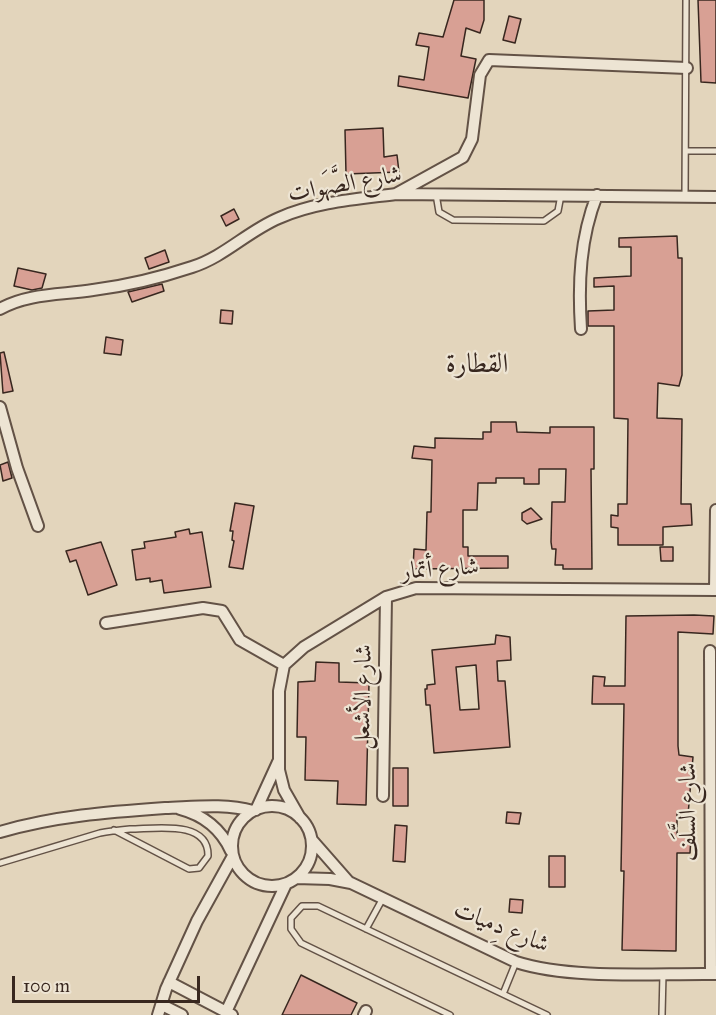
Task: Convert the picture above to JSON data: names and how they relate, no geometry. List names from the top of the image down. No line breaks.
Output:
{"streets":{"street":["شارع الصَّهَوات","شارع أتمار","شارع الأشعل","شارع السَّلَف","شارع دِميات"]},"crossings":[["شارع أتمار","شارع الأشعل"],["شارع السَّلَف","شارع دِميات"]],"districts":["القطارة"],"scale_bar":"100 m"}
